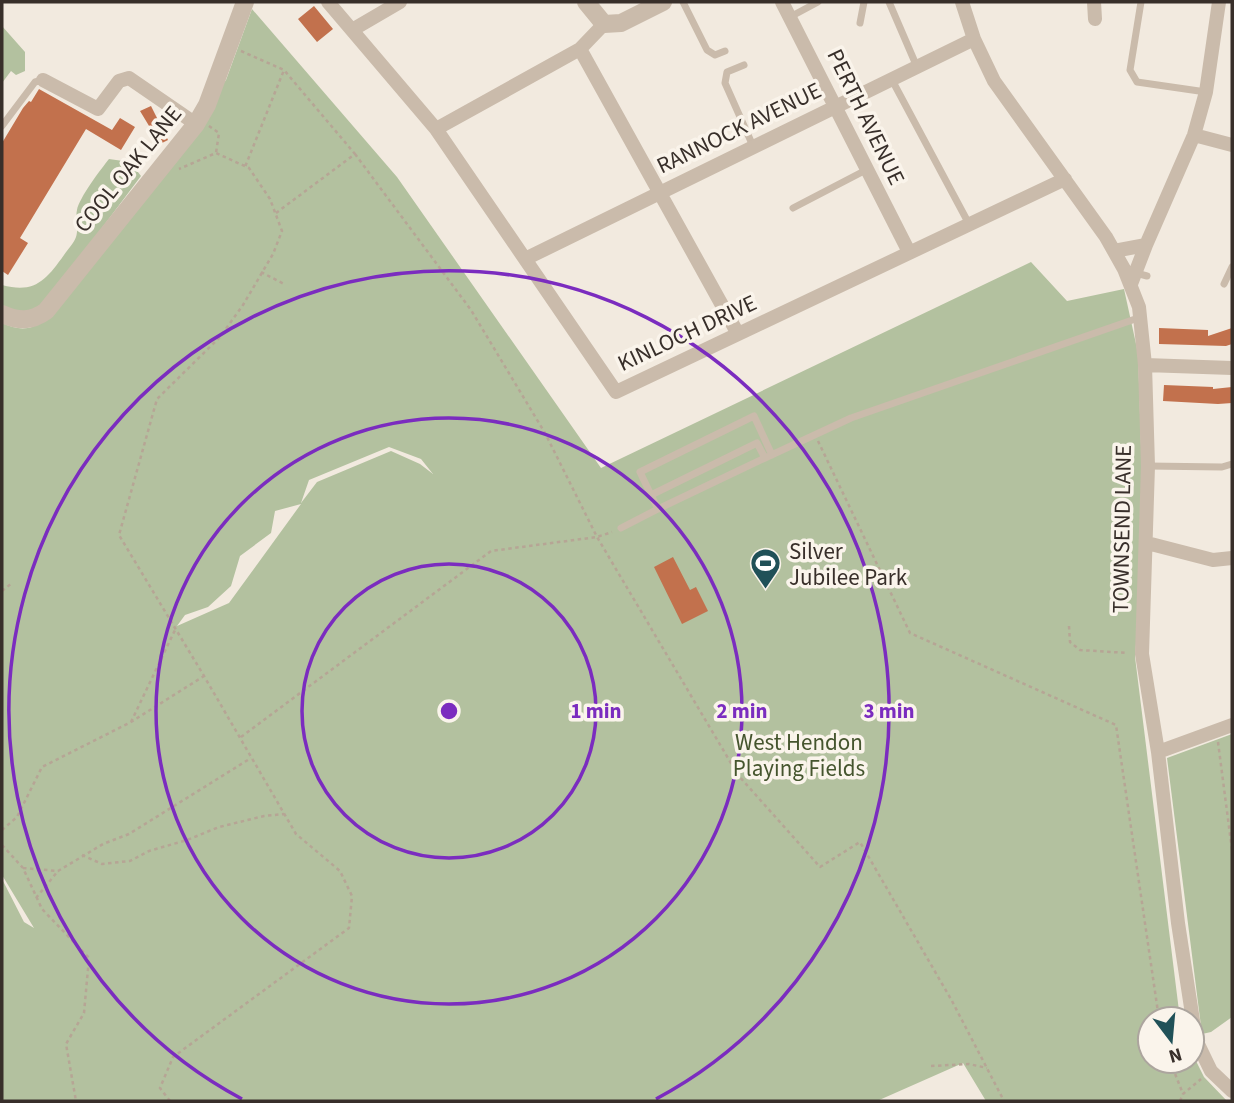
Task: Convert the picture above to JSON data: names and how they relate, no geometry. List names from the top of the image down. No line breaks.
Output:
{"streets":{"street":["PERTH AVENUE","RANNOCK AVENUE","COOL OAK LANE","KINLOCH DRIVE","TOWNSEND LANE"]},"crossings":[["PERTH AVENUE","RANNOCK AVENUE"],["PERTH AVENUE","KINLOCH DRIVE"],["RANNOCK AVENUE","KINLOCH DRIVE"],["RANNOCK AVENUE","TOWNSEND LANE"],["KINLOCH DRIVE","TOWNSEND LANE"]],"parks":["West Hendon Playing Fields"],"places":{"sports":["Silver Jubilee Park"]},"north":"bottom","rings":["1 min","2 min","3 min"]}
